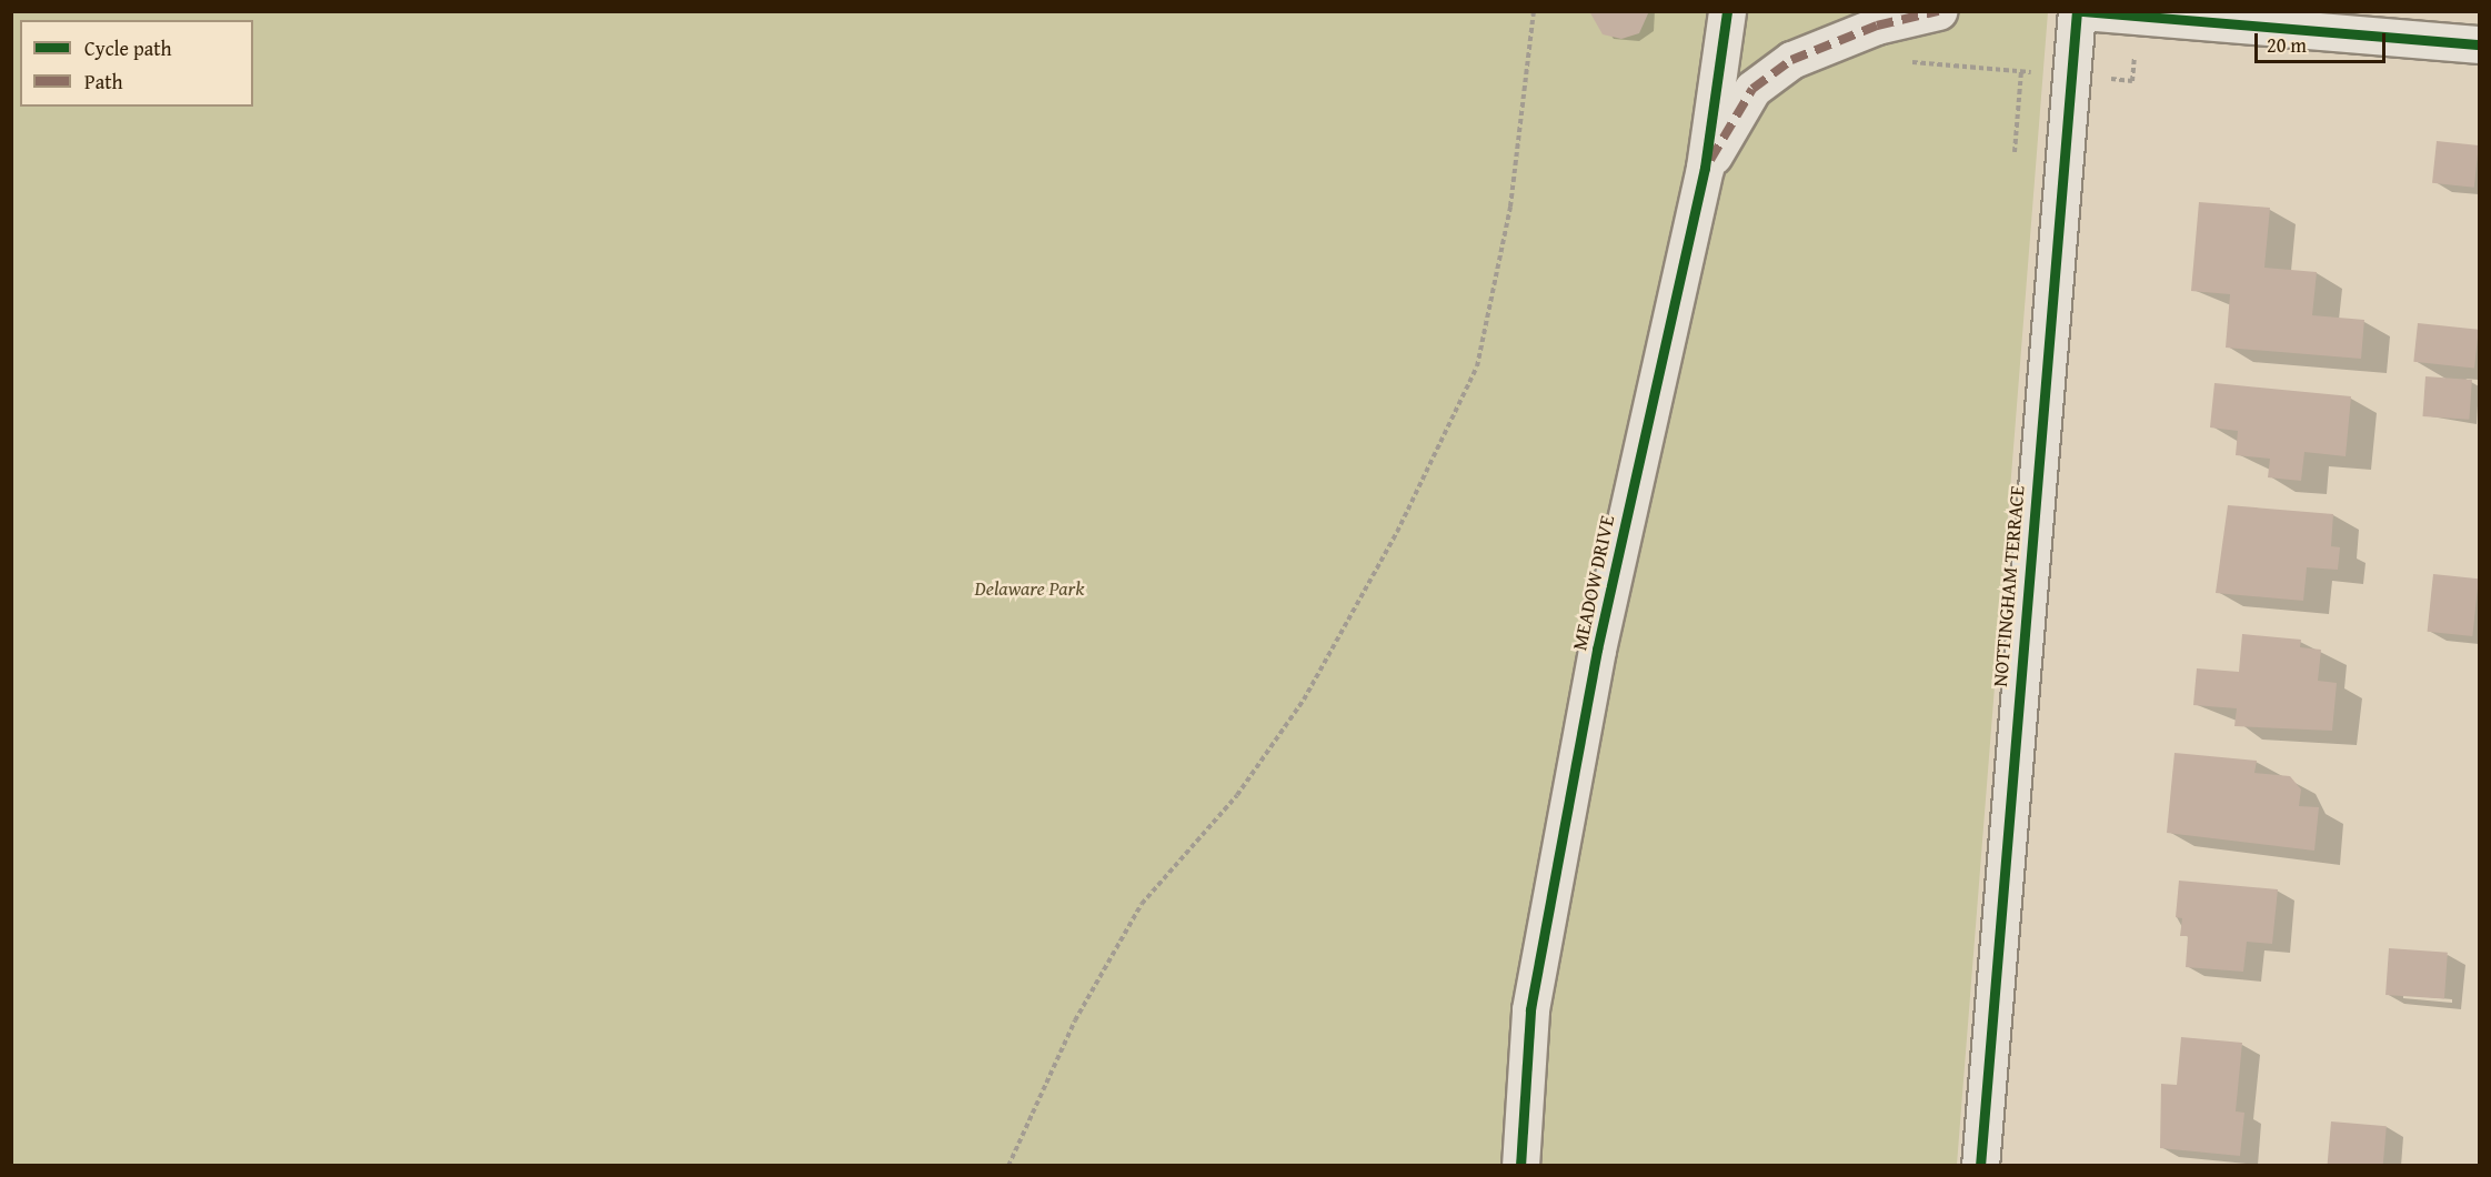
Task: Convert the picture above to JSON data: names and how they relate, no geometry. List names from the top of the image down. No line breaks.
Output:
{"streets":{"street":["MEADOW DRIVE","NOTTINGHAM TERRACE"]},"parks":["Delaware Park"],"legend":["Cycle path","Path"],"scale_bar":"20 m"}
